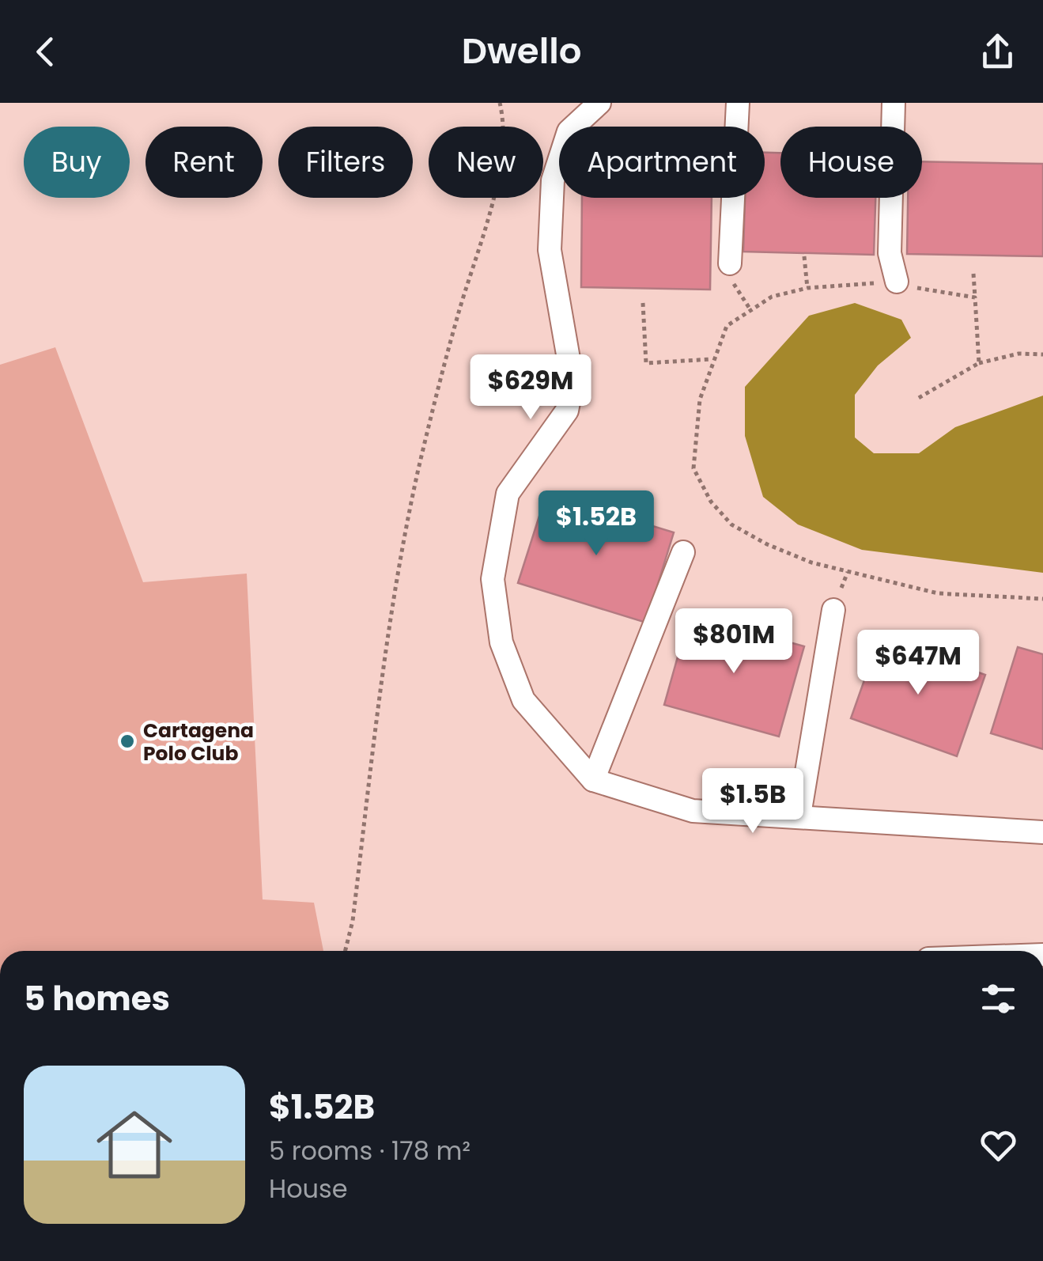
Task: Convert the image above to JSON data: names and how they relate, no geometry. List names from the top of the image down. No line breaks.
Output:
{"places":["Cartagena Polo Club"],"page":{"header":"Dwello","chip":["Buy","Rent","Filters","New","Apartment","House"],"price":["$629M","$1.52B","$801M","$647M","$1.5B"],"heading":"5 homes","list":[{"name":"$1.52B","note":"5 rooms · 178 m² · House"}]}}
